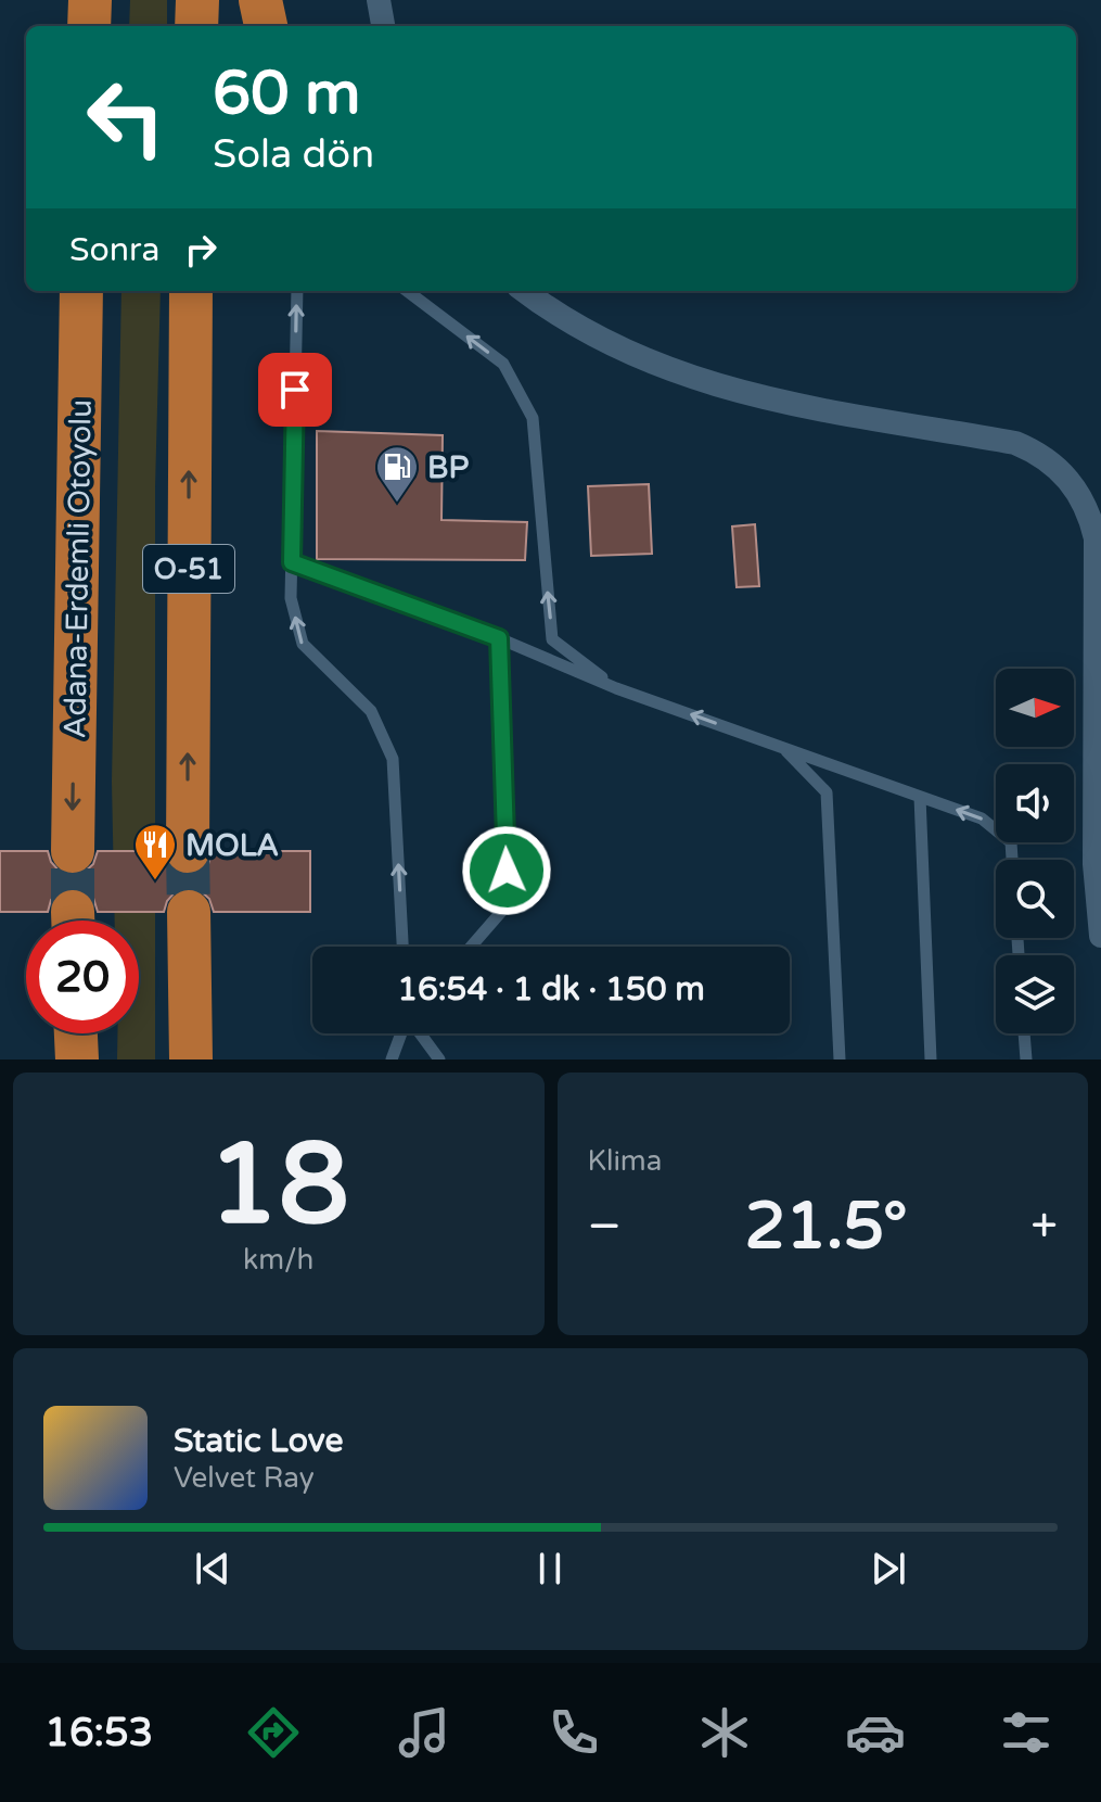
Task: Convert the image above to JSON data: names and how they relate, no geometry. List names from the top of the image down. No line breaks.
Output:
{"streets":{"highway":["Adana-Erdemli Otoyolu","O-51"]},"places":{"fuel station":["BP"],"restaurant":["MOLA"]},"north":"right","page":{"turn":["60 m","Sola dön"],"then":"Sonra","limit":"20","trip":"16:54 · 1 dk · 150 m","tile":[["18","km/h"],"Klima"],"heat":["−","21.5°","+"],"song":["Static Love","Velvet Ray"],"tabs":"16:53"}}
